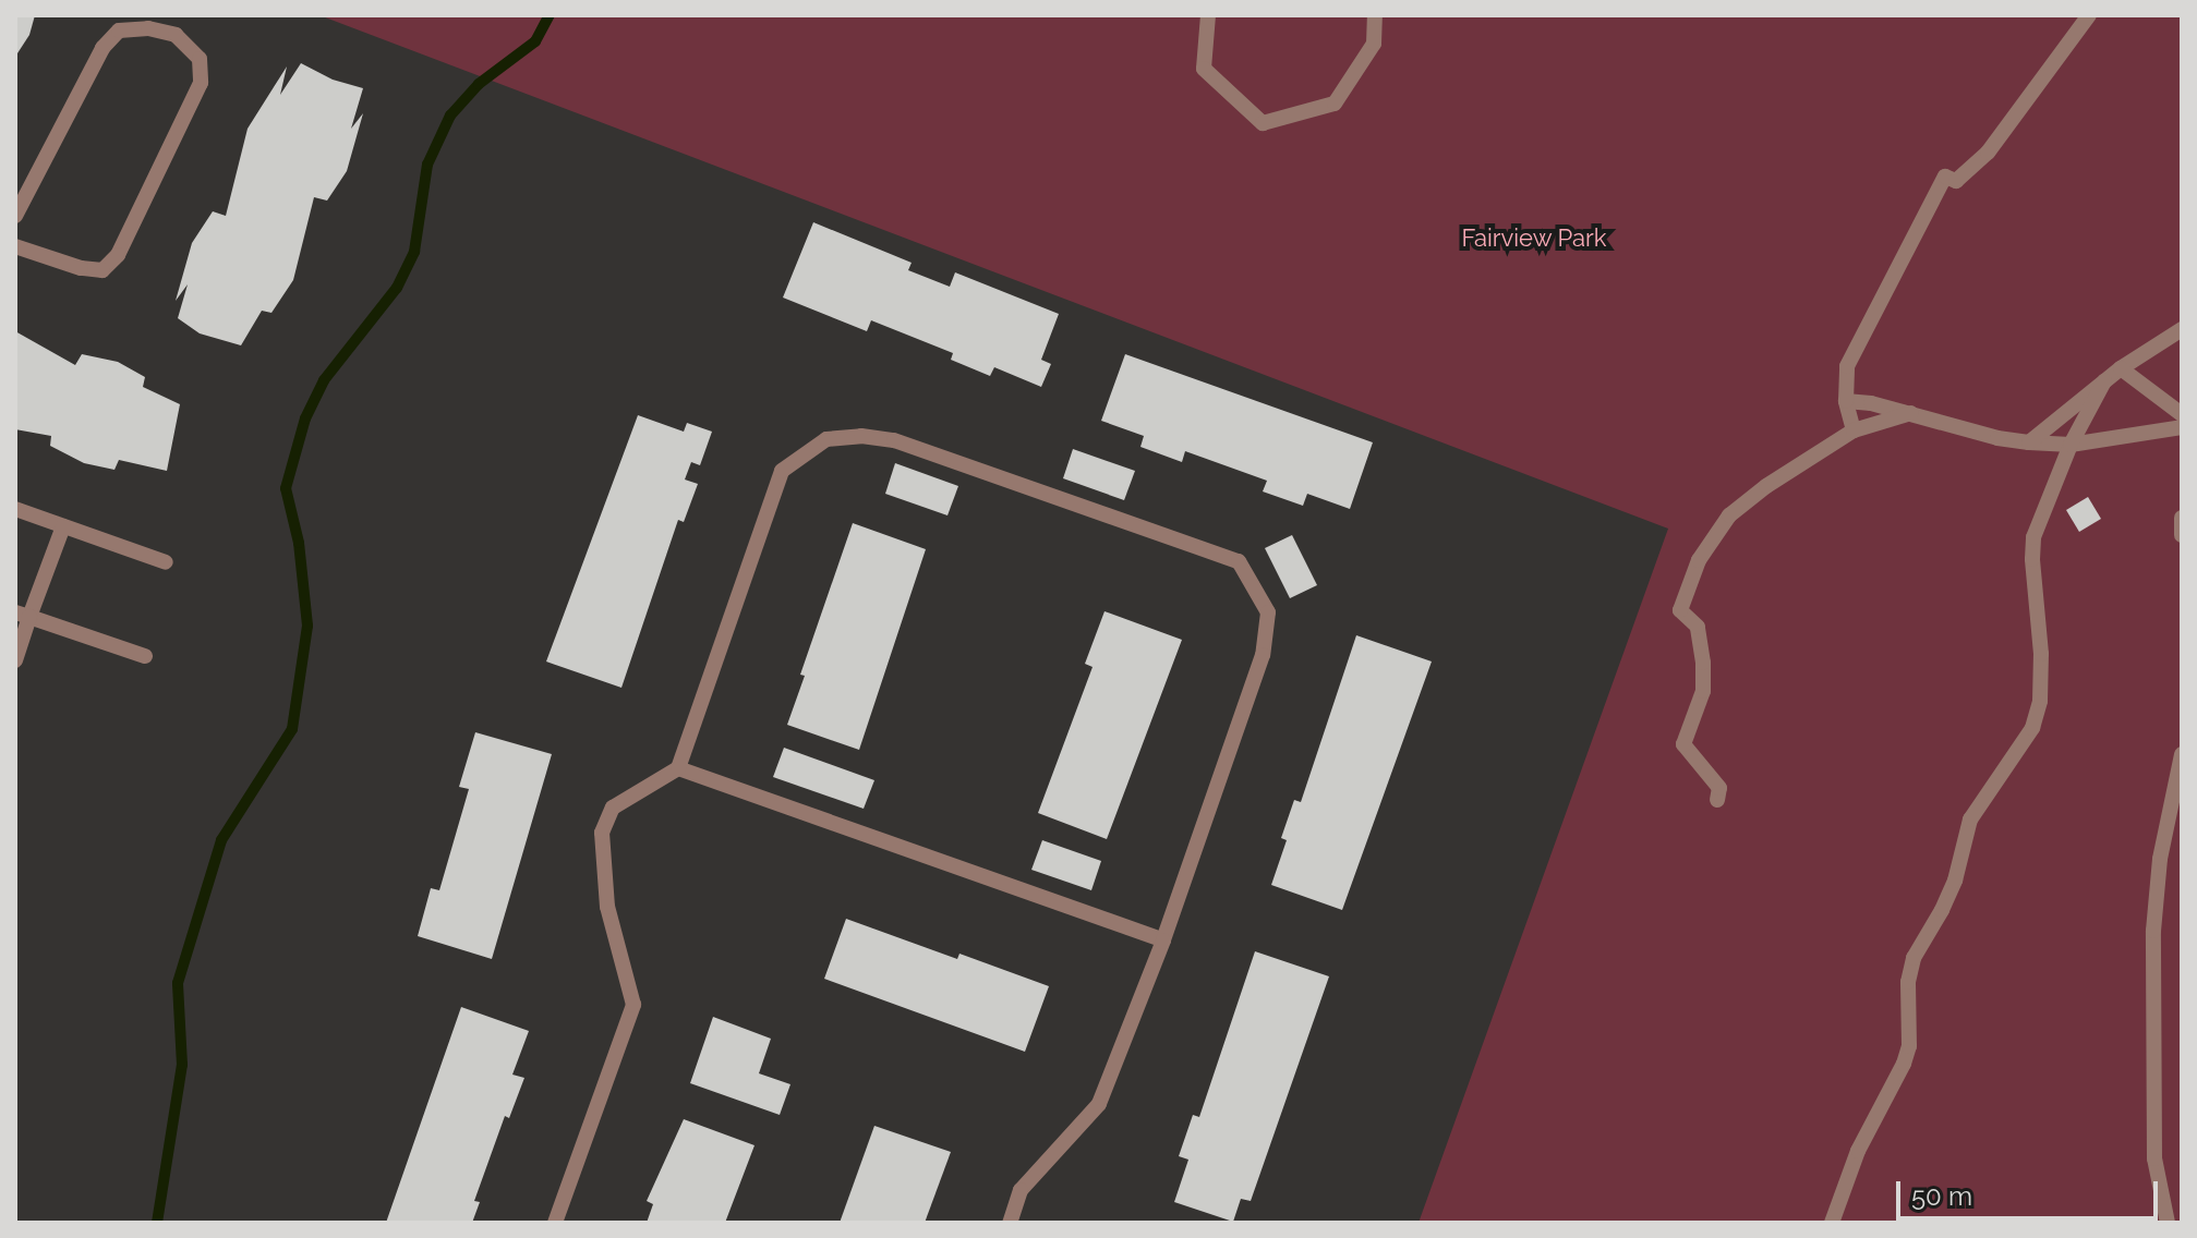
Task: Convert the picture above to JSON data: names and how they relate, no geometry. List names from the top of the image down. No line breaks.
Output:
{"parks":["Fairview Park"],"scale_bar":"50 m"}
